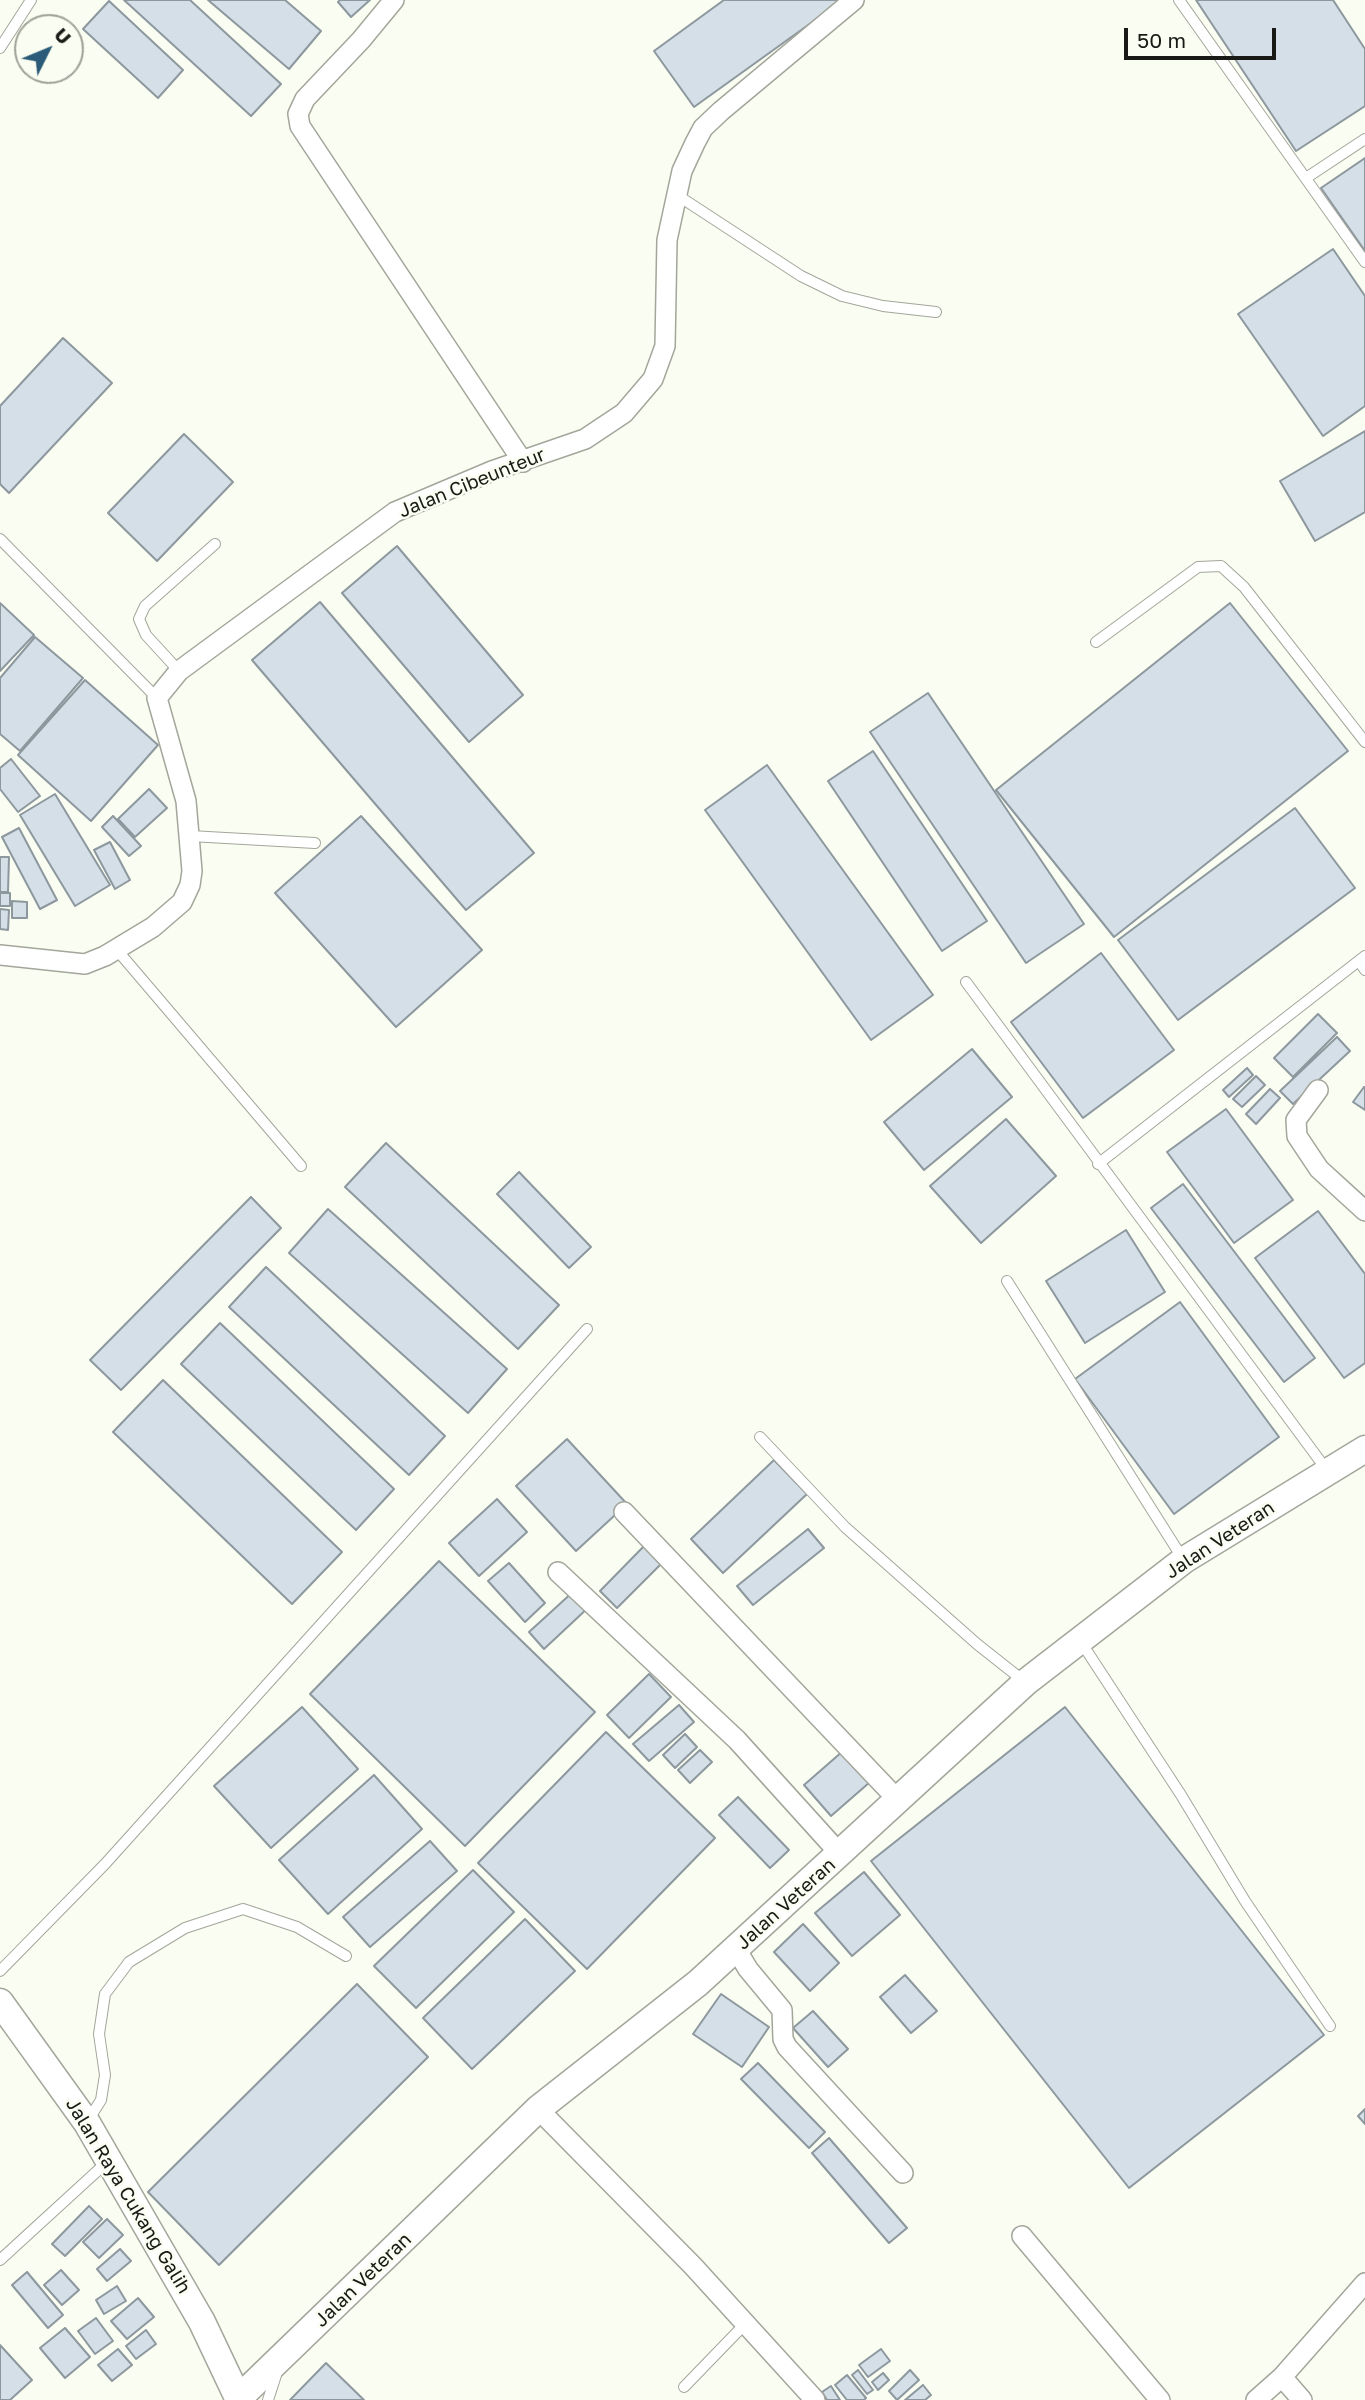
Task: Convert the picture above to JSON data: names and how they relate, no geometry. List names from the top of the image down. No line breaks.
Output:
{"streets":{"main road":["Jalan Veteran","Jalan Raya Cukang Galih"],"street":["Jalan Cibeunteur"]},"crossings":[["Jalan Veteran","Jalan Raya Cukang Galih"]],"scale_bar":"50 m","north":"top right"}
